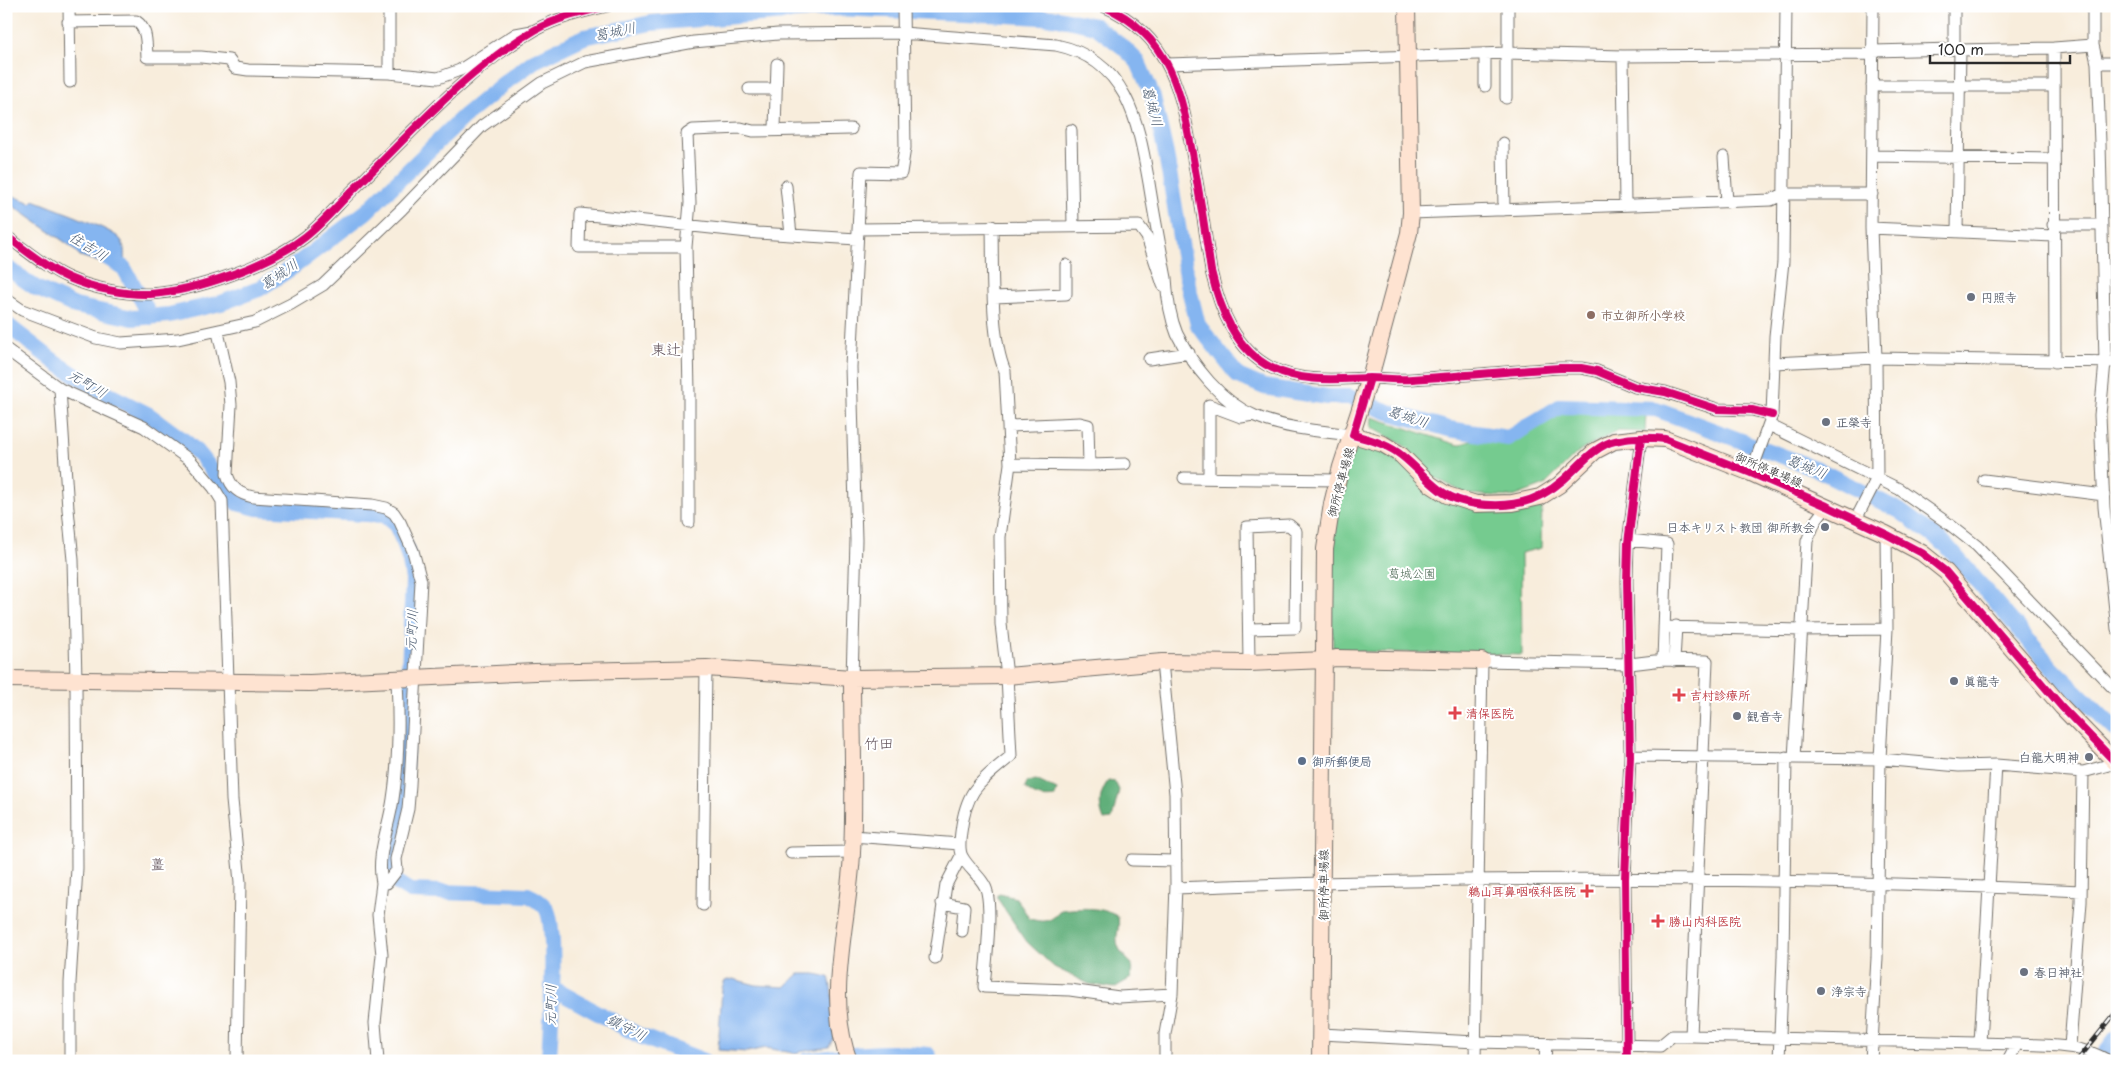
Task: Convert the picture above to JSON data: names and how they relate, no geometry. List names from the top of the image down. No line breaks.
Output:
{"streets":{"street":["御所停車場線"]},"districts":["東辻","竹田","薑"],"water":["葛城川","住吉川","元町川","鎮守川"],"parks":["葛城公園"],"places":{"other":["円照寺","市立御所小学校","正榮寺","日本キリスト教団 御所教会","眞龍寺","観音寺","白龍大明神","御所郵便局","春日神社","浄宗寺"],"health":["吉村診療所","清保医院","鵜山耳鼻咽喉科医院","勝山内科医院"]},"scale_bar":"100 m"}
